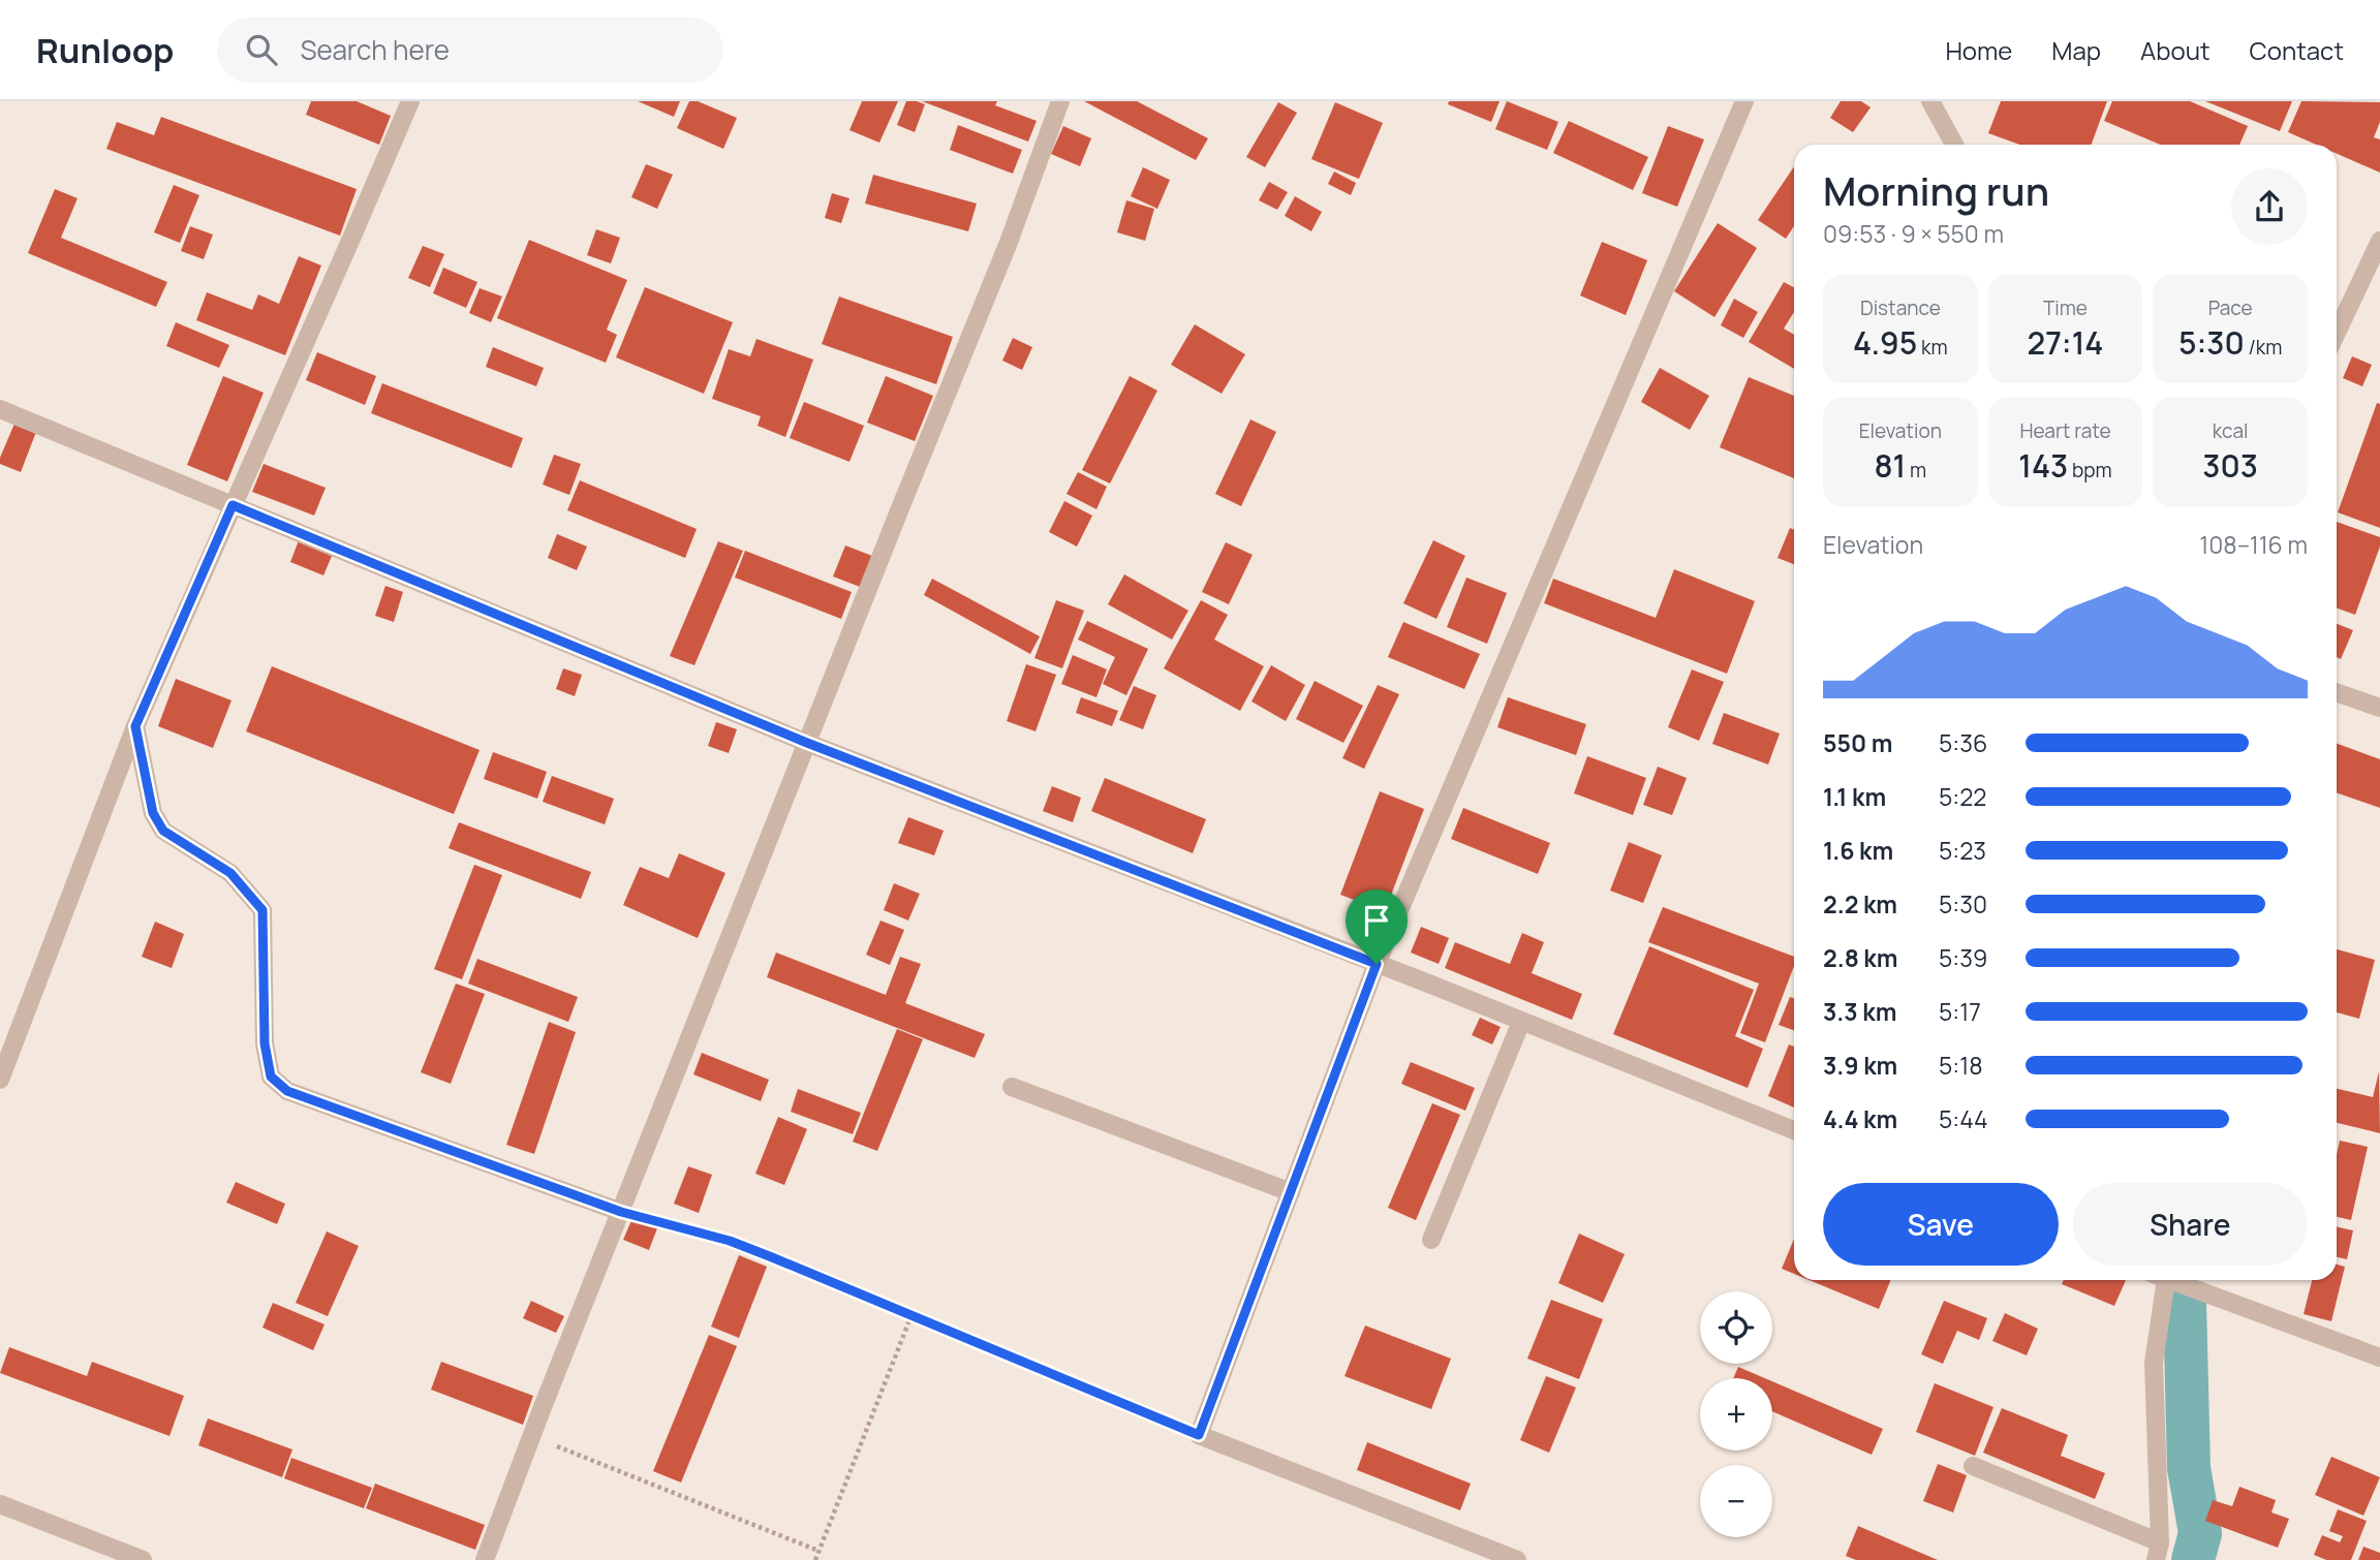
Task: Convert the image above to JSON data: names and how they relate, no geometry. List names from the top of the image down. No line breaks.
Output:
{"page":{"header":"Runloop","search":"Search here","nav":["Home","Map","About","Contact"],"heading":["Morning run","09:53 · 9 × 550 m"],"stats":[["Distance","4.95 km"],["Time","27:14"],["Pace","5:30 /km"],["Elevation","81 m"],["Heart rate","143 bpm"],["kcal","303"]],"chart":["Elevation","108–116 m"],"list":[{"name":"550 m","note":"5:36"},{"name":"1.1 km","note":"5:22"},{"name":"1.6 km","note":"5:23"},{"name":"2.2 km","note":"5:30"},{"name":"2.8 km","note":"5:39"},{"name":"3.3 km","note":"5:17"},{"name":"3.9 km","note":"5:18"},{"name":"4.4 km","note":"5:44"}],"buttons":["Save","Share"],"map_buttons":["+","−"]}}
